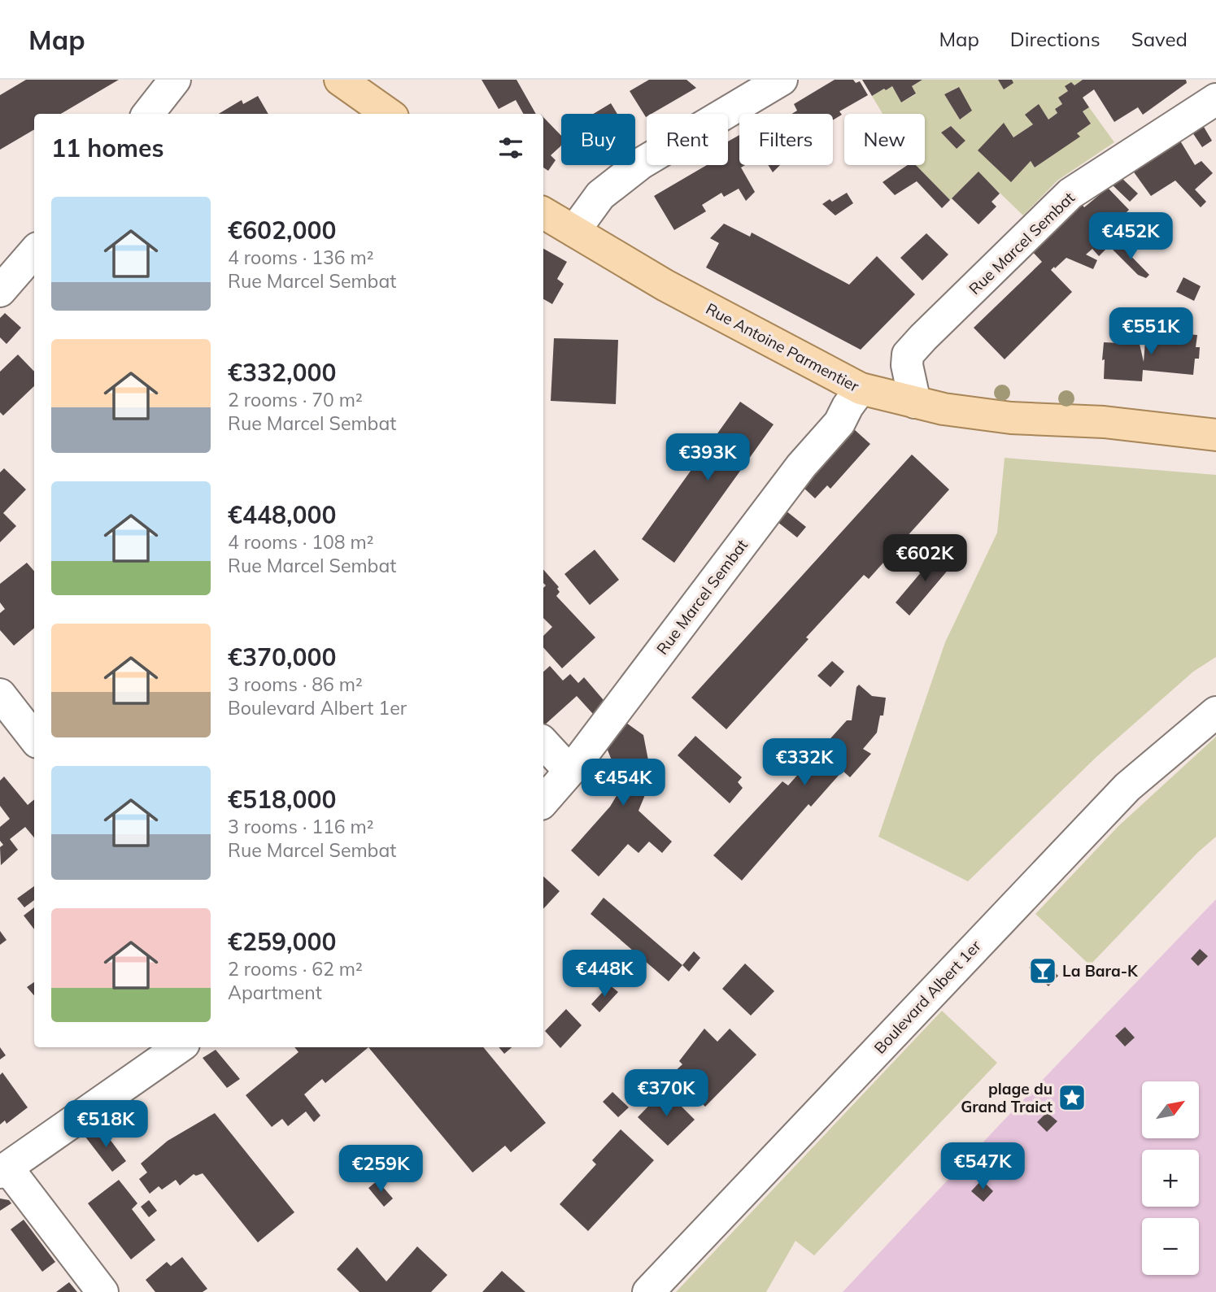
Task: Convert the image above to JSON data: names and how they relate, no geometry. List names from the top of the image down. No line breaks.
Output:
{"streets":{"main road":["Rue Antoine Parmentier"],"street":["Rue Marcel Sembat","Boulevard Albert 1er"]},"crossings":[["Rue Marcel Sembat","Rue Antoine Parmentier"]],"places":{"bar":["La Bara-K"],"place":["plage du Grand Traict"]},"north":"top right","page":{"header":"Map","nav":["Map","Directions","Saved"],"chip":["Buy","Rent","Filters","New"],"heading":"11 homes","list":[{"name":"€602,000","note":"4 rooms · 136 m² · Rue Marcel Sembat"},{"name":"€332,000","note":"2 rooms · 70 m² · Rue Marcel Sembat"},{"name":"€448,000","note":"4 rooms · 108 m² · Rue Marcel Sembat"},{"name":"€370,000","note":"3 rooms · 86 m² · Boulevard Albert 1er"},{"name":"€518,000","note":"3 rooms · 116 m² · Rue Marcel Sembat"},{"name":"€259,000","note":"2 rooms · 62 m² · Apartment"}],"price":["€452K","€551K","€393K","€602K","€332K","€454K","€448K","€370K","€518K","€547K","€259K"],"map_buttons":["+","−"]}}
